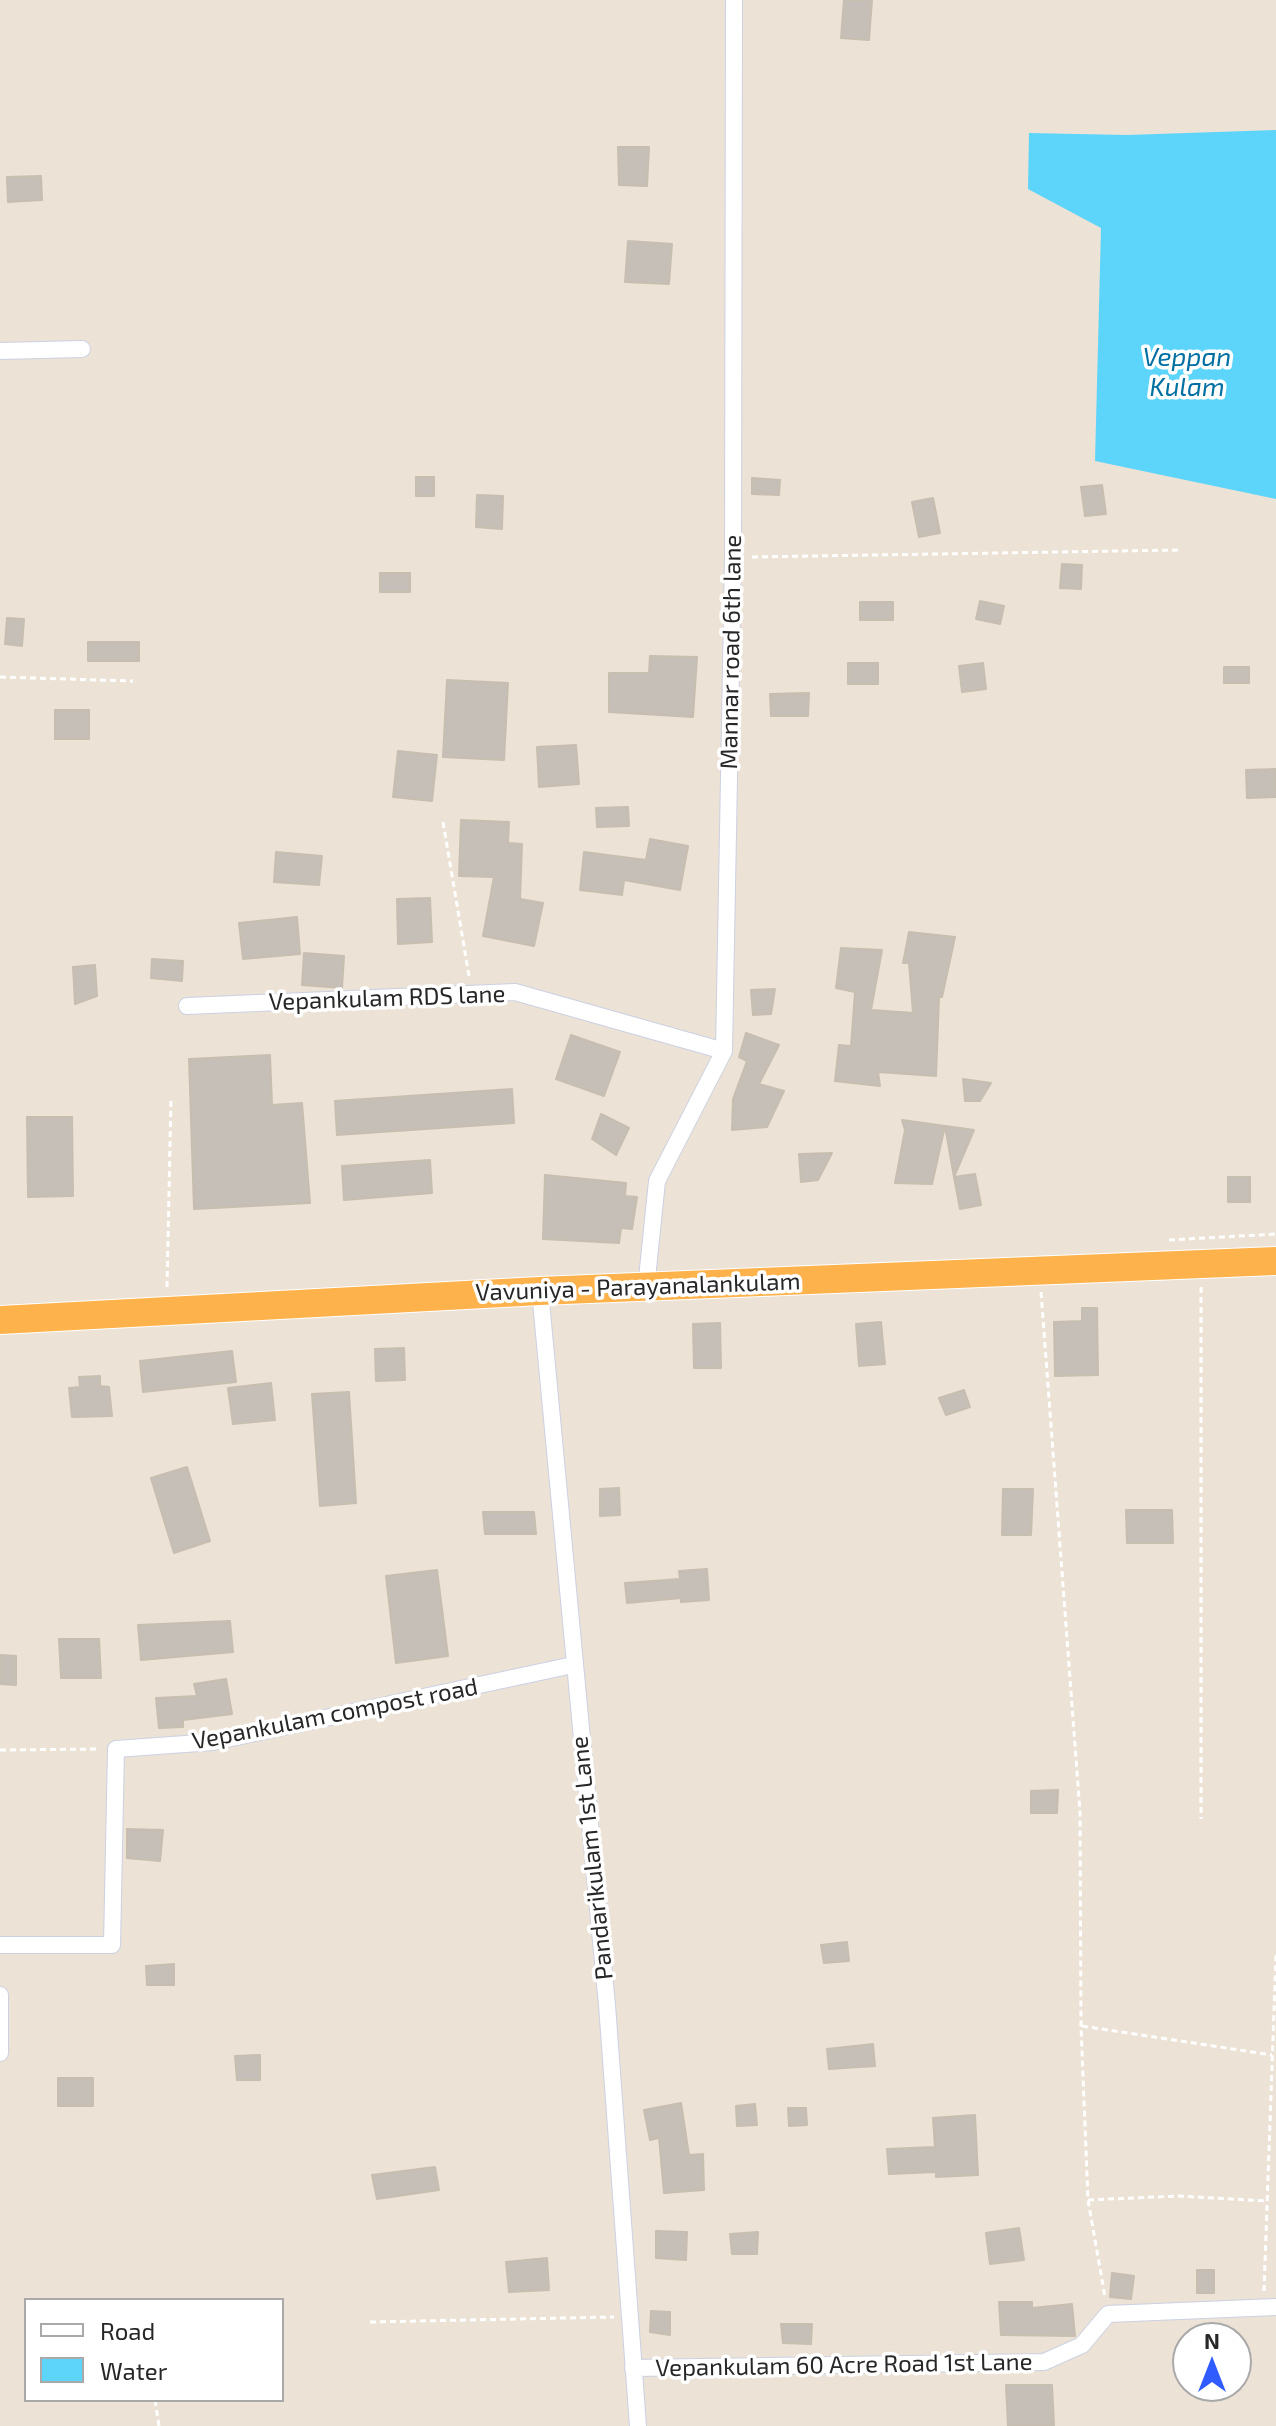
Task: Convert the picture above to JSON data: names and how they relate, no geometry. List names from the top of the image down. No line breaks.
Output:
{"streets":{"highway":["Vavuniya - Parayanalankulam"],"street":["Mannar road 6th lane","Vepankulam RDS lane","Vepankulam compost road","Pandarikulam 1st Lane","Vepankulam 60 Acre Road 1st Lane"]},"crossings":[["Mannar road 6th lane","Vepankulam RDS lane"],["Mannar road 6th lane","Vavuniya - Parayanalankulam"],["Vavuniya - Parayanalankulam","Pandarikulam 1st Lane"],["Vepankulam compost road","Pandarikulam 1st Lane"],["Pandarikulam 1st Lane","Vepankulam 60 Acre Road 1st Lane"]],"water":["Veppan Kulam"],"legend":["Road","Water"],"north":"top"}
